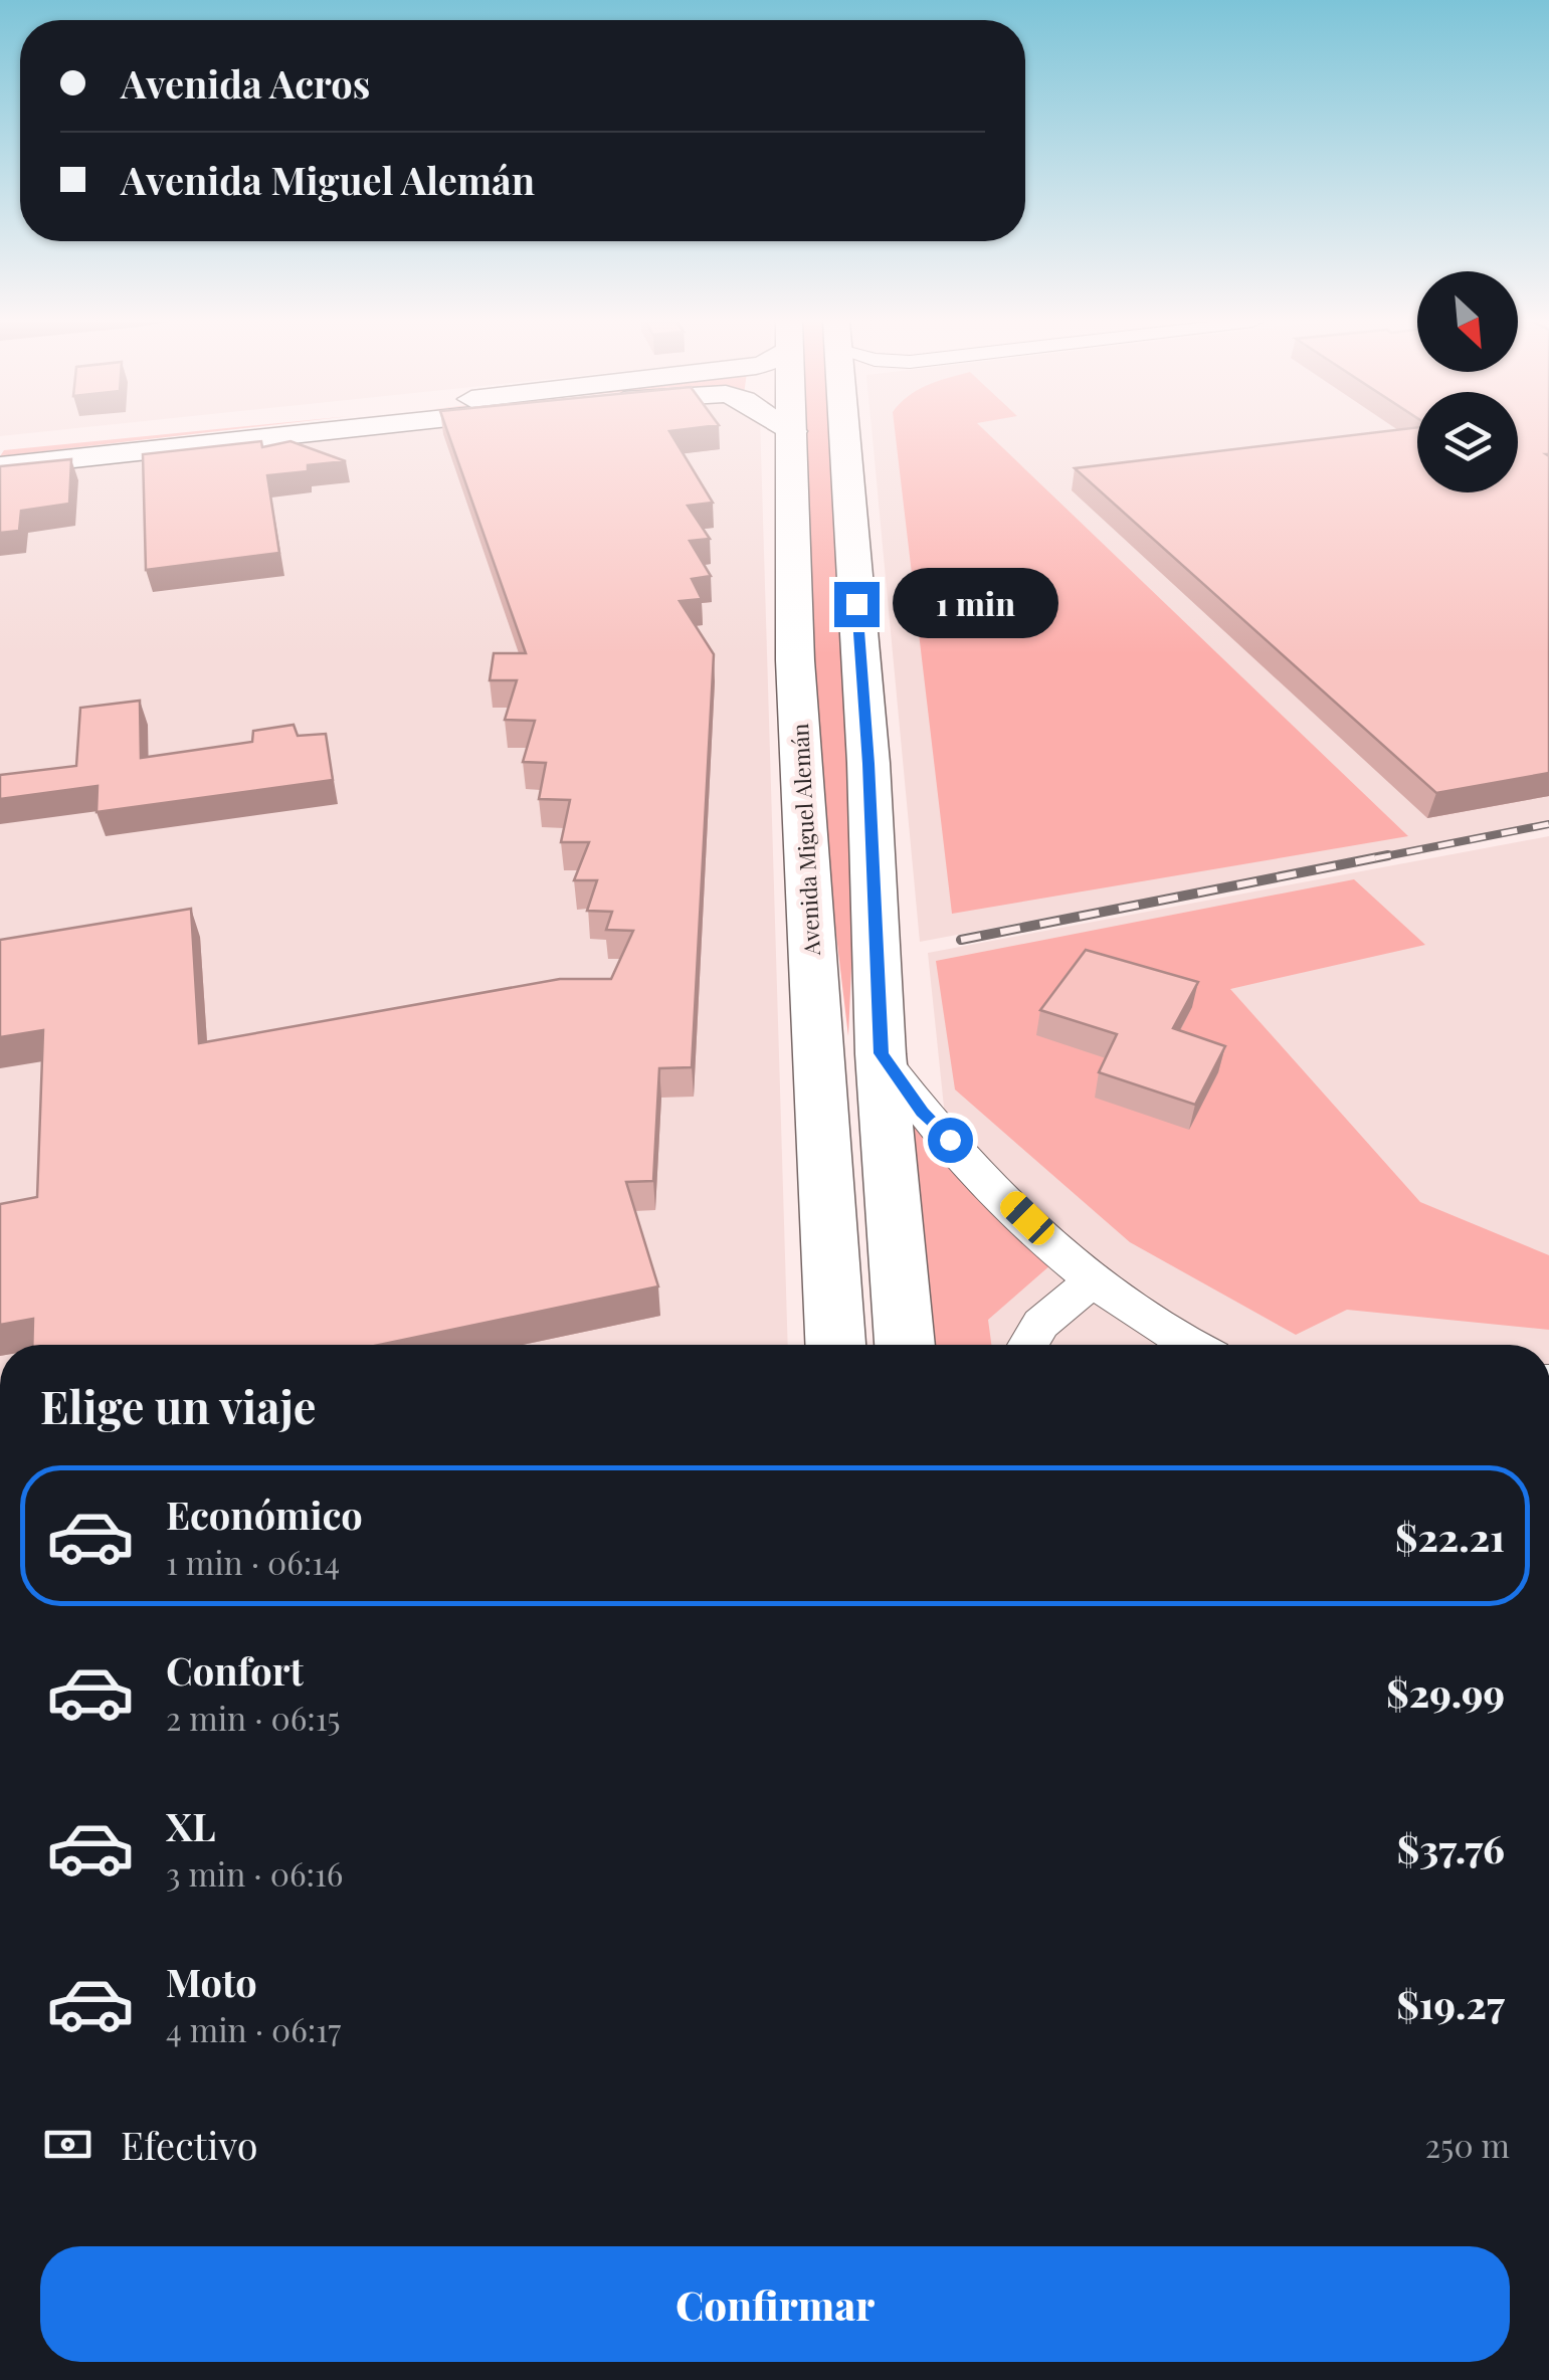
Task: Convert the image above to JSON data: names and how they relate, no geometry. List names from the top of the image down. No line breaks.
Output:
{"streets":{"highway":["Avenida Miguel Alemán"]},"north":"bottom right","page":{"banner":["Avenida Acros","Avenida Miguel Alemán"],"bubble":"1 min","heading":"Elige un viaje","list":[{"name":"Económico","note":"1 min · 06:14","value":"$22.21"},{"name":"Confort","note":"2 min · 06:15","value":"$29.99"},{"name":"XL","note":"3 min · 06:16","value":"$37.76"},{"name":"Moto","note":"4 min · 06:17","value":"$19.27"}],"pay":["Efectivo","250 m"],"buttons":"Confirmar"}}
